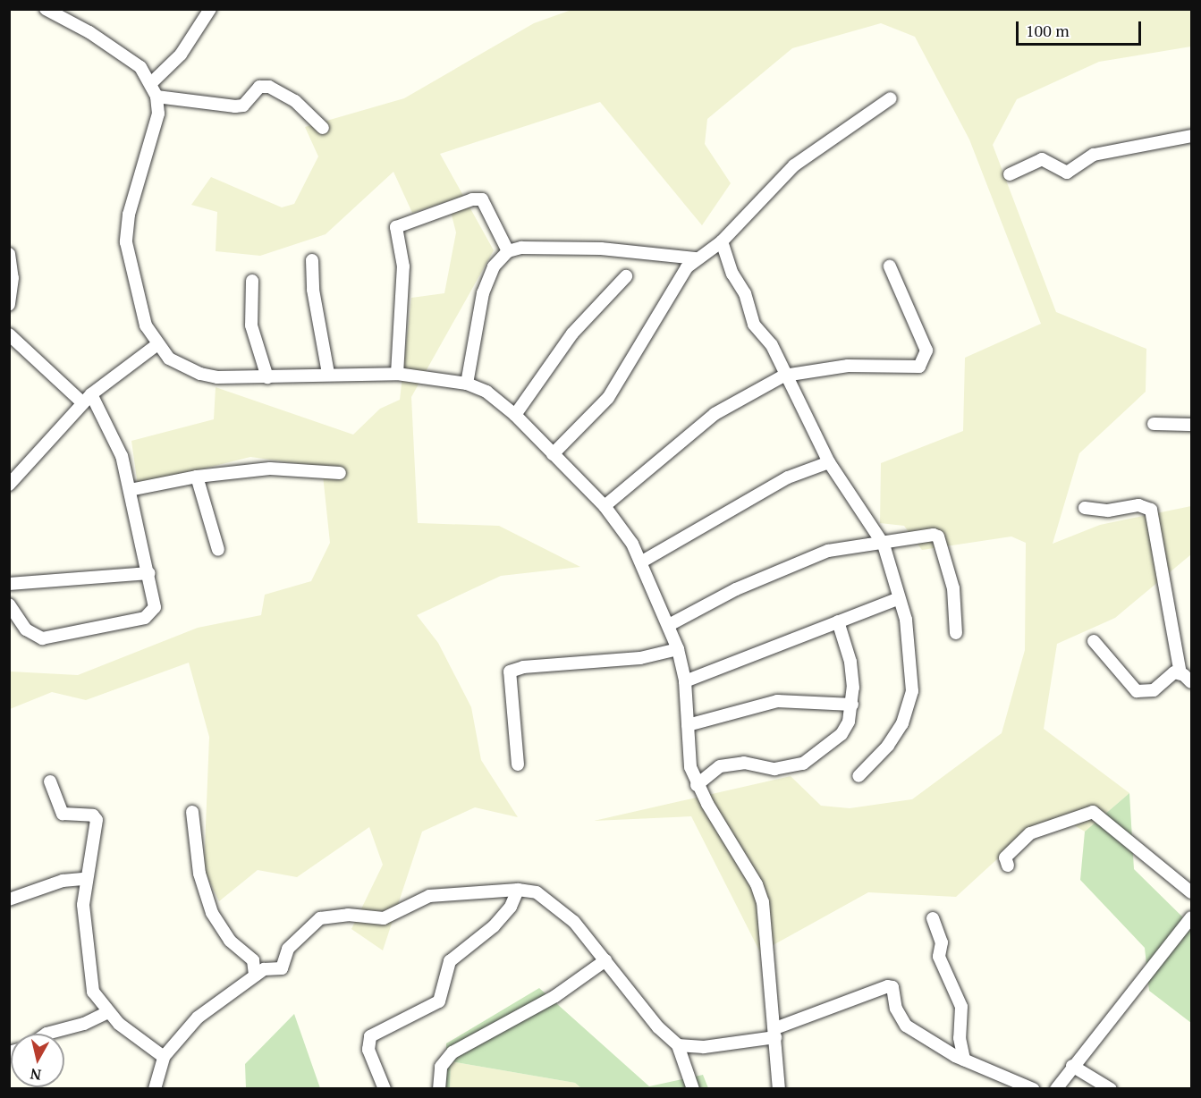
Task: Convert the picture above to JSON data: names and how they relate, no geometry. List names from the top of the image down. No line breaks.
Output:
{"scale_bar":"100 m","north":"bottom"}
